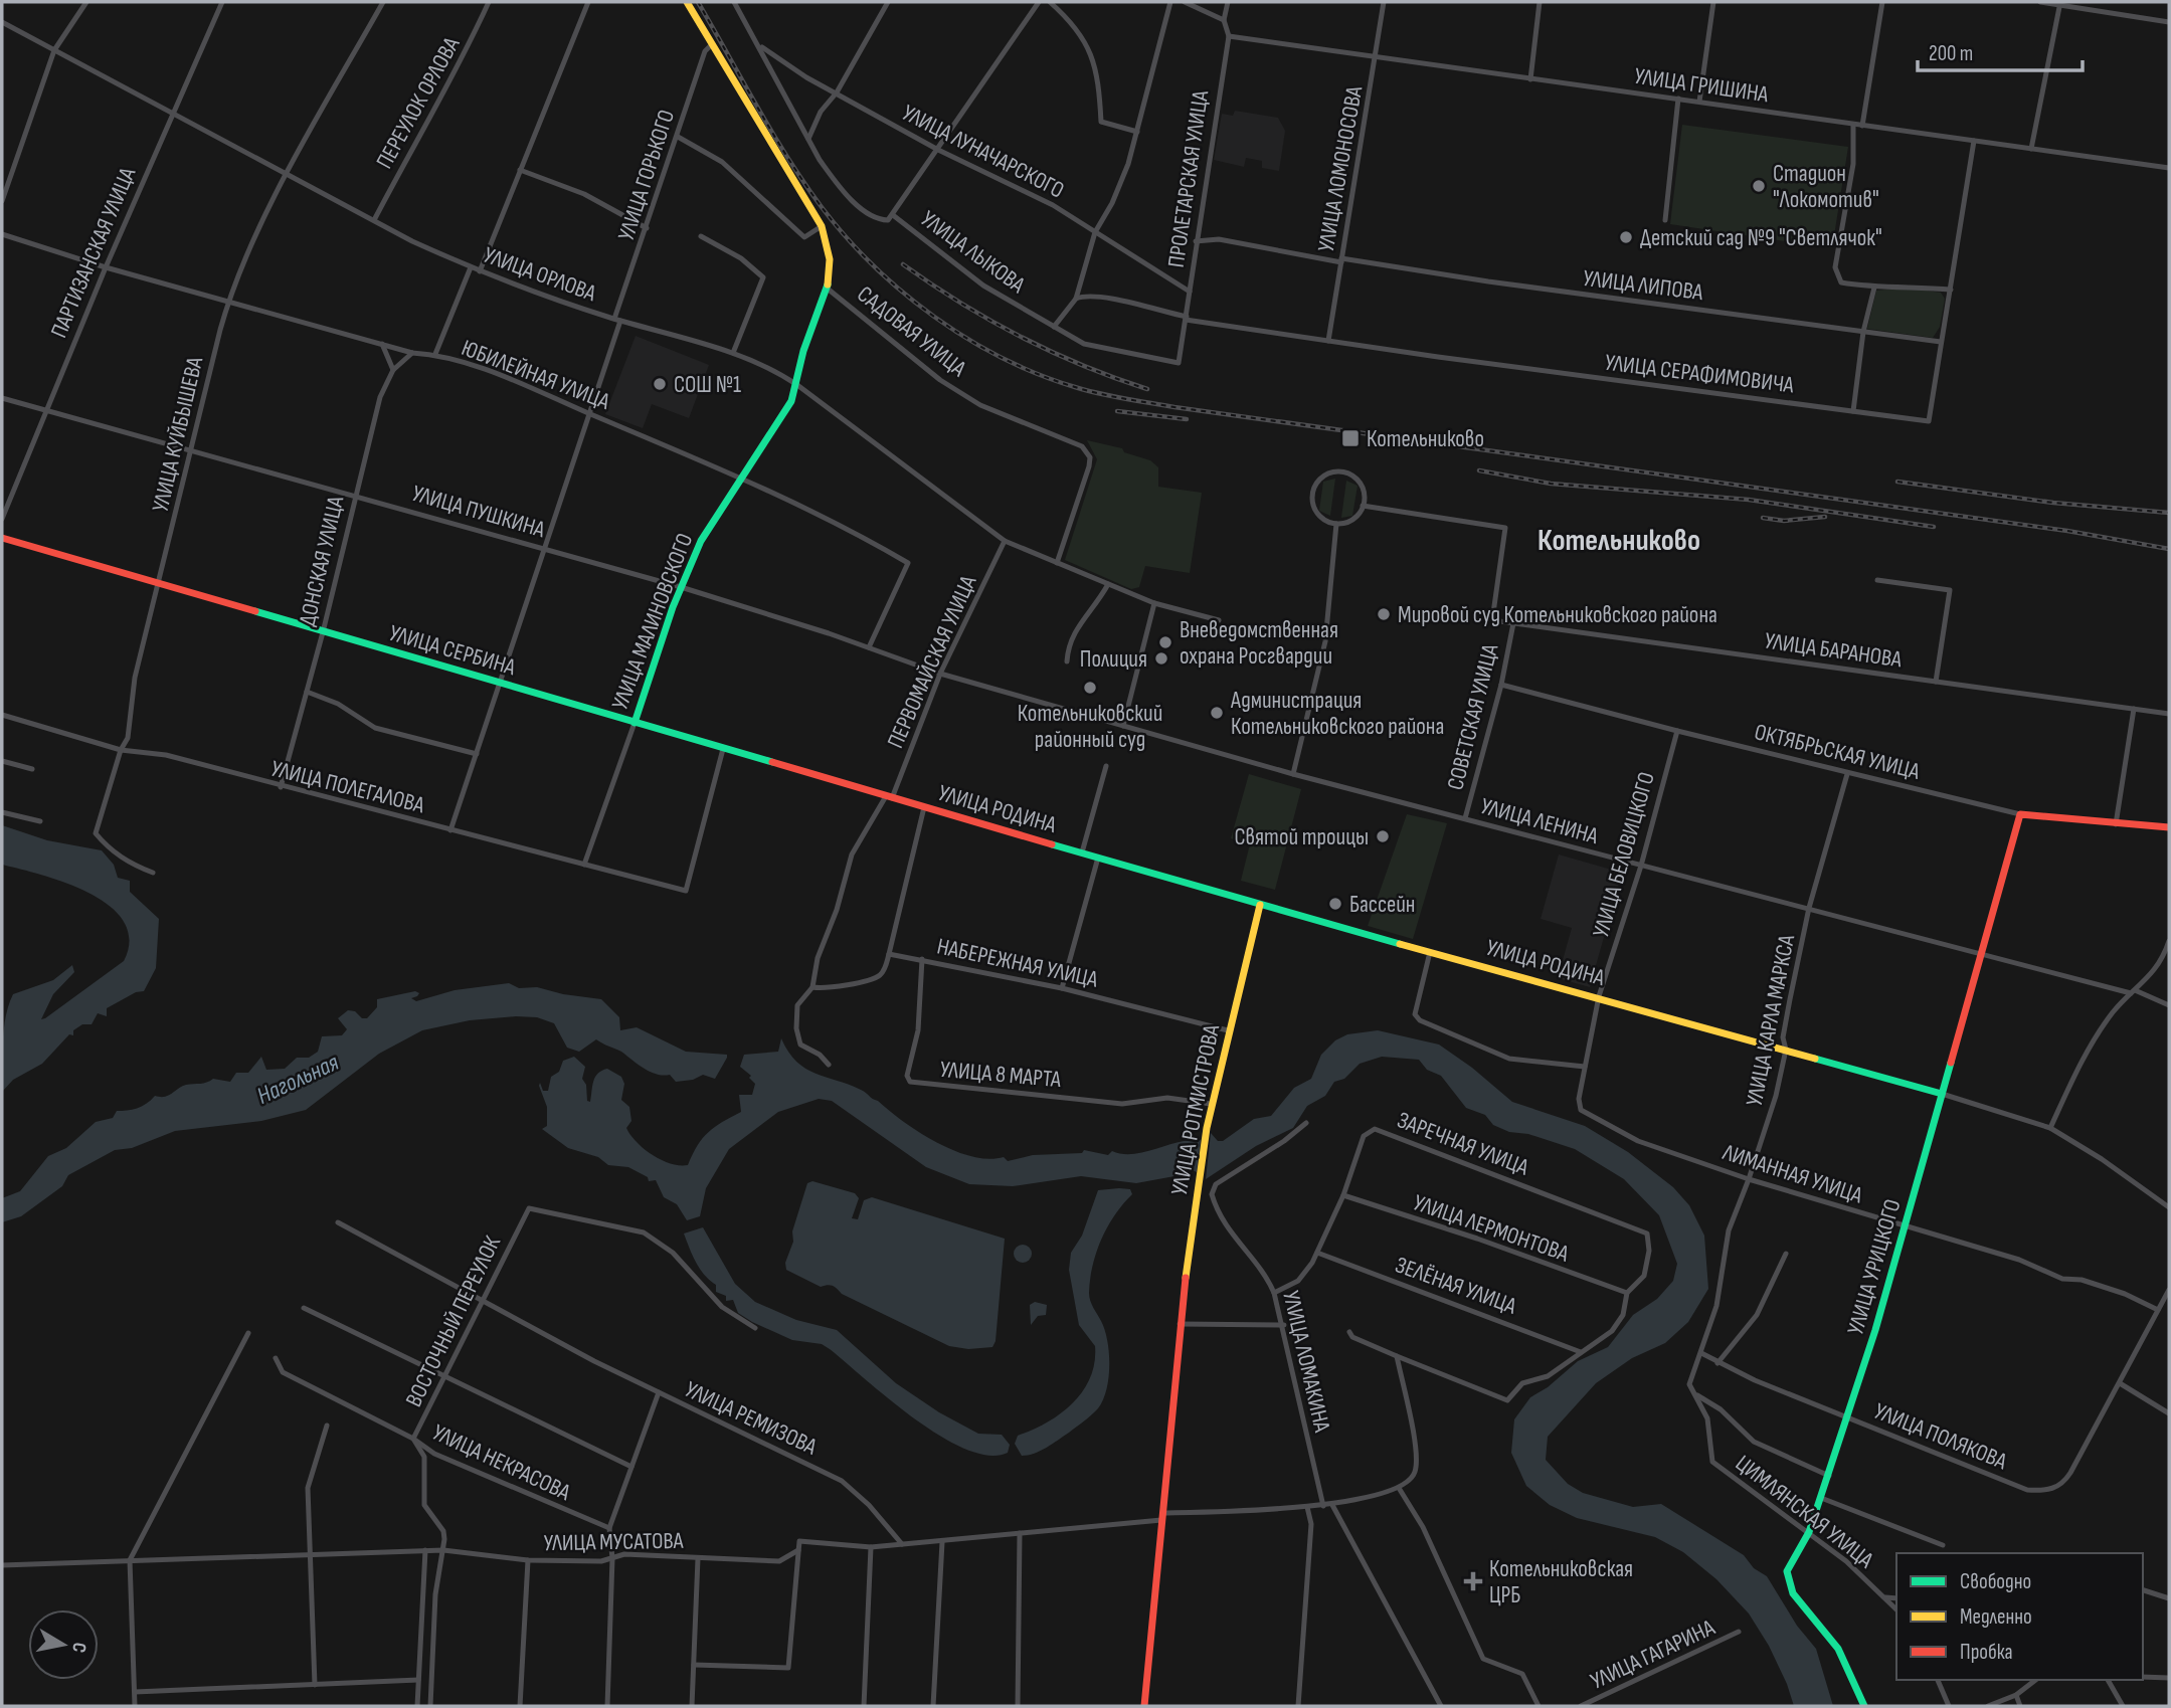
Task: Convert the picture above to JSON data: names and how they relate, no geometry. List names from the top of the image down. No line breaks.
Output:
{"streets":{"street":["УЛИЦА ГРИШИНА","ПЕРЕУЛОК ОРЛОВА","УЛИЦА ЛУНАЧАРСКОГО","УЛИЦА ЛОМОНОСОВА","УЛИЦА ГОРЬКОГО","ПРОЛЕТАРСКАЯ УЛИЦА","УЛИЦА ЛЫКОВА","ПАРТИЗАНСКАЯ УЛИЦА","УЛИЦА ОРЛОВА","УЛИЦА ЛИПОВА","САДОВАЯ УЛИЦА","УЛИЦА СЕРАФИМОВИЧА","ЮБИЛЕЙНАЯ УЛИЦА","УЛИЦА КУЙБЫШЕВА","УЛИЦА ПУШКИНА","ДОНСКАЯ УЛИЦА","УЛИЦА МАЛИНОВСКОГО","УЛИЦА СЕРБИНА","УЛИЦА БАРАНОВА","ПЕРВОМАЙСКАЯ УЛИЦА","СОВЕТСКАЯ УЛИЦА","ОКТЯБРЬСКАЯ УЛИЦА","УЛИЦА ПОЛЕГАЛОВА","УЛИЦА РОДИНА","УЛИЦА ЛЕНИНА","УЛИЦА БЕЛОВИЦКОГО","НАБЕРЕЖНАЯ УЛИЦА","УЛИЦА КАРЛА МАРКСА","УЛИЦА 8 МАРТА","УЛИЦА РОТМИСТРОВА","ЗАРЕЧНАЯ УЛИЦА","ЛИМАННАЯ УЛИЦА","УЛИЦА ЛЕРМОНТОВА","УЛИЦА УРИЦКОГО","ЗЕЛЁНАЯ УЛИЦА","ВОСТОЧНЫЙ ПЕРЕУЛОК","УЛИЦА ЛОМАКИНА","УЛИЦА РЕМИЗОВА","УЛИЦА ПОЛЯКОВА","УЛИЦА НЕКРАСОВА","ЦИМЛЯНСКАЯ УЛИЦА","УЛИЦА МУСАТОВА","УЛИЦА ГАГАРИНА"]},"crossings":[["УЛИЦА ГРИШИНА","УЛИЦА ЛОМОНОСОВА"],["УЛИЦА ГРИШИНА","ПРОЛЕТАРСКАЯ УЛИЦА"],["УЛИЦА ГРИШИНА","УЛИЦА СЕРАФИМОВИЧА"],["ПЕРЕУЛОК ОРЛОВА","УЛИЦА ОРЛОВА"],["УЛИЦА ЛУНАЧАРСКОГО","ПРОЛЕТАРСКАЯ УЛИЦА"],["УЛИЦА ЛУНАЧАРСКОГО","УЛИЦА ЛЫКОВА"],["УЛИЦА ЛОМОНОСОВА","УЛИЦА ЛИПОВА"],["УЛИЦА ЛОМОНОСОВА","УЛИЦА СЕРАФИМОВИЧА"],["УЛИЦА ГОРЬКОГО","УЛИЦА ОРЛОВА"],["УЛИЦА ГОРЬКОГО","САДОВАЯ УЛИЦА"],["УЛИЦА ГОРЬКОГО","ЮБИЛЕЙНАЯ УЛИЦА"],["УЛИЦА ГОРЬКОГО","УЛИЦА ПУШКИНА"],["УЛИЦА ГОРЬКОГО","УЛИЦА СЕРБИНА"],["УЛИЦА ГОРЬКОГО","УЛИЦА ПОЛЕГАЛОВА"],["ПРОЛЕТАРСКАЯ УЛИЦА","УЛИЦА ЛЫКОВА"],["ПРОЛЕТАРСКАЯ УЛИЦА","УЛИЦА ЛИПОВА"],["ПРОЛЕТАРСКАЯ УЛИЦА","УЛИЦА СЕРАФИМОВИЧА"],["ПАРТИЗАНСКАЯ УЛИЦА","УЛИЦА ОРЛОВА"],["ПАРТИЗАНСКАЯ УЛИЦА","ЮБИЛЕЙНАЯ УЛИЦА"],["ПАРТИЗАНСКАЯ УЛИЦА","УЛИЦА ПУШКИНА"],["УЛИЦА ОРЛОВА","САДОВАЯ УЛИЦА"],["УЛИЦА ОРЛОВА","УЛИЦА КУЙБЫШЕВА"],["УЛИЦА ОРЛОВА","УЛИЦА МАЛИНОВСКОГО"],["УЛИЦА ОРЛОВА","ПЕРВОМАЙСКАЯ УЛИЦА"],["УЛИЦА ЛИПОВА","УЛИЦА СЕРАФИМОВИЧА"],["САДОВАЯ УЛИЦА","УЛИЦА МАЛИНОВСКОГО"],["ЮБИЛЕЙНАЯ УЛИЦА","УЛИЦА КУЙБЫШЕВА"],["ЮБИЛЕЙНАЯ УЛИЦА","УЛИЦА ПУШКИНА"],["ЮБИЛЕЙНАЯ УЛИЦА","ДОНСКАЯ УЛИЦА"],["ЮБИЛЕЙНАЯ УЛИЦА","УЛИЦА МАЛИНОВСКОГО"],["УЛИЦА КУЙБЫШЕВА","УЛИЦА ПУШКИНА"],["УЛИЦА КУЙБЫШЕВА","УЛИЦА СЕРБИНА"],["УЛИЦА КУЙБЫШЕВА","УЛИЦА ПОЛЕГАЛОВА"],["УЛИЦА ПУШКИНА","ДОНСКАЯ УЛИЦА"],["УЛИЦА ПУШКИНА","УЛИЦА МАЛИНОВСКОГО"],["УЛИЦА ПУШКИНА","ПЕРВОМАЙСКАЯ УЛИЦА"],["УЛИЦА ПУШКИНА","УЛИЦА ЛЕНИНА"],["ДОНСКАЯ УЛИЦА","УЛИЦА СЕРБИНА"],["ДОНСКАЯ УЛИЦА","УЛИЦА ПОЛЕГАЛОВА"],["УЛИЦА МАЛИНОВСКОГО","УЛИЦА СЕРБИНА"],["УЛИЦА МАЛИНОВСКОГО","УЛИЦА ПОЛЕГАЛОВА"],["УЛИЦА СЕРБИНА","ПЕРВОМАЙСКАЯ УЛИЦА"],["УЛИЦА СЕРБИНА","УЛИЦА ПОЛЕГАЛОВА"],["УЛИЦА СЕРБИНА","УЛИЦА РОДИНА"],["УЛИЦА БАРАНОВА","СОВЕТСКАЯ УЛИЦА"],["ПЕРВОМАЙСКАЯ УЛИЦА","УЛИЦА РОДИНА"],["ПЕРВОМАЙСКАЯ УЛИЦА","УЛИЦА ЛЕНИНА"],["СОВЕТСКАЯ УЛИЦА","ОКТЯБРЬСКАЯ УЛИЦА"],["СОВЕТСКАЯ УЛИЦА","УЛИЦА ЛЕНИНА"],["ОКТЯБРЬСКАЯ УЛИЦА","УЛИЦА БЕЛОВИЦКОГО"],["ОКТЯБРЬСКАЯ УЛИЦА","УЛИЦА КАРЛА МАРКСА"],["ОКТЯБРЬСКАЯ УЛИЦА","УЛИЦА УРИЦКОГО"],["УЛИЦА РОДИНА","УЛИЦА БЕЛОВИЦКОГО"],["УЛИЦА РОДИНА","УЛИЦА КАРЛА МАРКСА"],["УЛИЦА РОДИНА","УЛИЦА РОТМИСТРОВА"],["УЛИЦА РОДИНА","УЛИЦА УРИЦКОГО"],["УЛИЦА ЛЕНИНА","УЛИЦА БЕЛОВИЦКОГО"],["УЛИЦА ЛЕНИНА","УЛИЦА КАРЛА МАРКСА"],["УЛИЦА ЛЕНИНА","УЛИЦА УРИЦКОГО"],["УЛИЦА БЕЛОВИЦКОГО","ЛИМАННАЯ УЛИЦА"],["НАБЕРЕЖНАЯ УЛИЦА","УЛИЦА 8 МАРТА"],["НАБЕРЕЖНАЯ УЛИЦА","УЛИЦА РОТМИСТРОВА"],["УЛИЦА КАРЛА МАРКСА","ЛИМАННАЯ УЛИЦА"],["УЛИЦА КАРЛА МАРКСА","УЛИЦА ПОЛЯКОВА"],["УЛИЦА КАРЛА МАРКСА","ЦИМЛЯНСКАЯ УЛИЦА"],["УЛИЦА 8 МАРТА","УЛИЦА РОТМИСТРОВА"],["ЗАРЕЧНАЯ УЛИЦА","УЛИЦА ЛЕРМОНТОВА"],["ЗАРЕЧНАЯ УЛИЦА","ЗЕЛЁНАЯ УЛИЦА"],["ЗАРЕЧНАЯ УЛИЦА","УЛИЦА ЛОМАКИНА"],["ЛИМАННАЯ УЛИЦА","УЛИЦА УРИЦКОГО"],["ЛИМАННАЯ УЛИЦА","УЛИЦА ПОЛЯКОВА"],["УЛИЦА УРИЦКОГО","УЛИЦА ПОЛЯКОВА"],["УЛИЦА УРИЦКОГО","ЦИМЛЯНСКАЯ УЛИЦА"],["ВОСТОЧНЫЙ ПЕРЕУЛОК","УЛИЦА РЕМИЗОВА"],["ВОСТОЧНЫЙ ПЕРЕУЛОК","УЛИЦА НЕКРАСОВА"],["ВОСТОЧНЫЙ ПЕРЕУЛОК","УЛИЦА МУСАТОВА"],["УЛИЦА ПОЛЯКОВА","ЦИМЛЯНСКАЯ УЛИЦА"]],"districts":["Котельниково"],"water":["Нагольная"],"places":{"other":["Стадион \"Локомотив\"","Детский сад №9 \"Светлячок\"","СОШ №1","Мировой суд Котельниковского района","Вневедомственная охрана Росгвардии","Полиция","Котельниковский районный суд","Администрация Котельниковского района","Святой троицы","Бассейн"],"transit":["Котельниково"],"health":["Котельниковская ЦРБ"]},"legend":["Свободно","Медленно","Пробка"],"scale_bar":"200 m","north":"right"}
